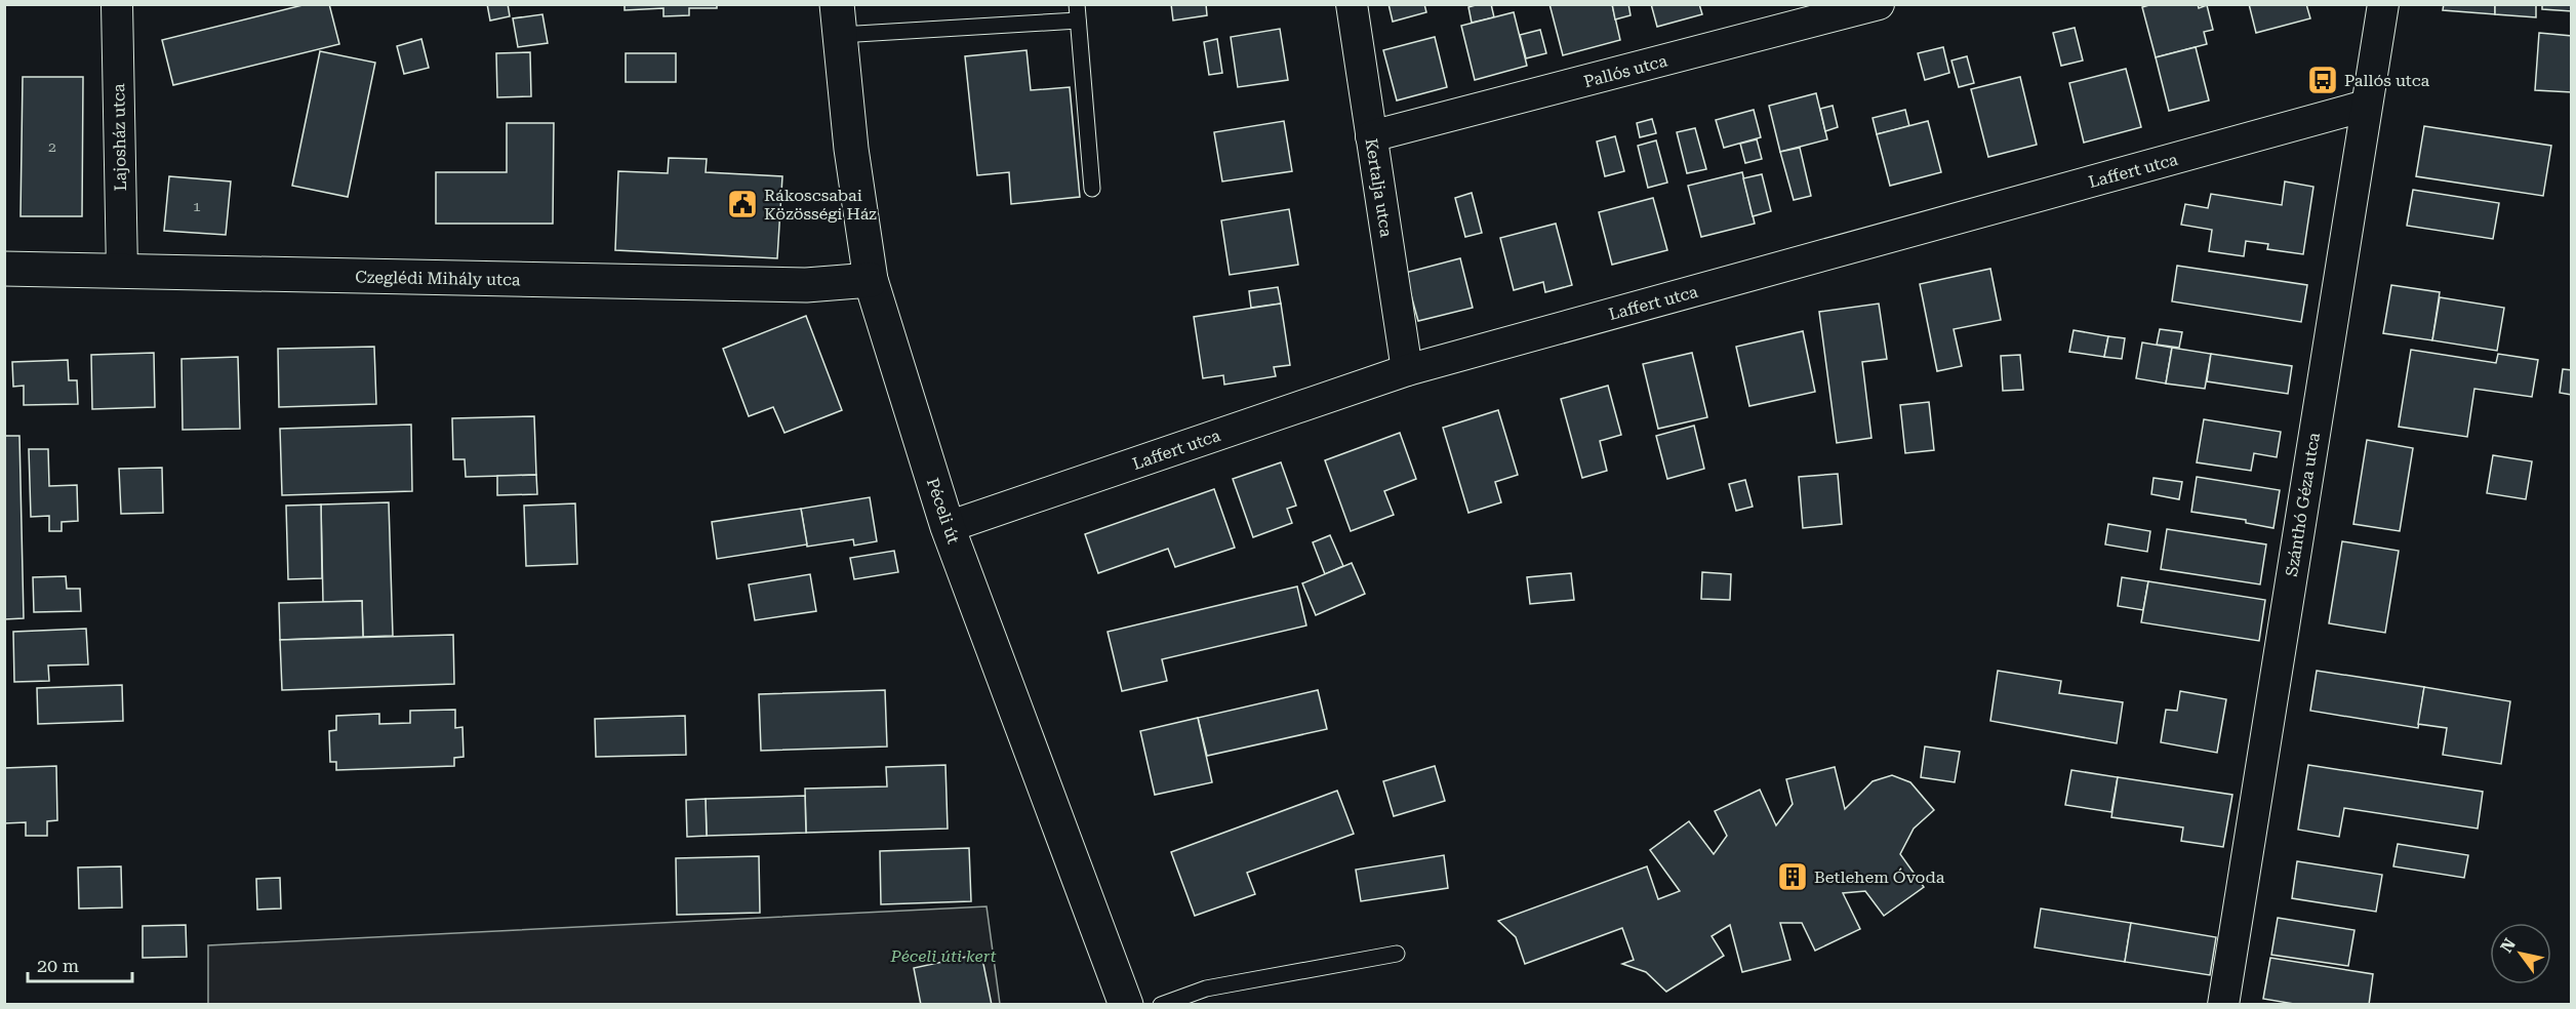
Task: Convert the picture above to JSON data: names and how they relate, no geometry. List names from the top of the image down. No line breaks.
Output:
{"streets":{"main road":["Czeglédi Mihály utca","Péceli út"],"street":["Pallós utca","Lajosház utca","Laffert utca","Kertalja utca","Szánthó Géza utca"]},"crossings":[["Pallós utca","Kertalja utca"],["Lajosház utca","Czeglédi Mihály utca"],["Laffert utca","Kertalja utca"],["Laffert utca","Szánthó Géza utca"],["Laffert utca","Péceli út"],["Czeglédi Mihály utca","Péceli út"]],"parks":["Péceli úti kert"],"places":{"bus stop":["Pallós utca"],"public building":["Rákoscsabai Közösségi Ház"],"building":["Betlehem Óvoda"]},"house_numbers":["2","1"],"scale_bar":"20 m","north":"top left"}
